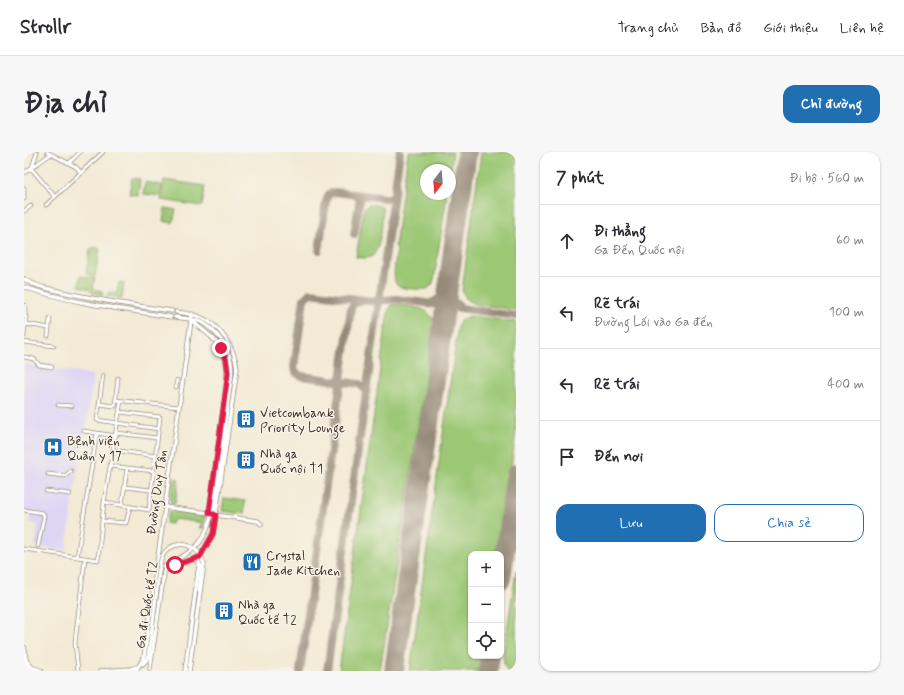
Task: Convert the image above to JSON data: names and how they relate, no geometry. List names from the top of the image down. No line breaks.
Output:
{"streets":{"street":["Đường Duy Tân","Ga đi Quốc tế T2"]},"places":{"building":["Vietcombank Priority Lounge","Nhà ga Quốc nội T1","Nhà ga Quốc tế T2"],"hospital":["Bệnh viện Quân y 17"],"restaurant":["Crystal Jade Kitchen"]},"north":"bottom","page":{"header":"Strollr","nav":["Trang chủ","Bản đồ","Giới thiệu","Liên hệ"],"buttons":["Chỉ đường",["Lưu","Chia sẻ"]],"title":"Địa chỉ","heading":["7 phút","Đi bộ · 560 m"],"list":[["Đi thẳng","Ga Đến Quốc nội","60 m"],["Rẽ trái","Đường Lối vào Ga đến","100 m"],["Rẽ trái","400 m"],"Đến nơi"],"map_buttons":["+","−"]}}
